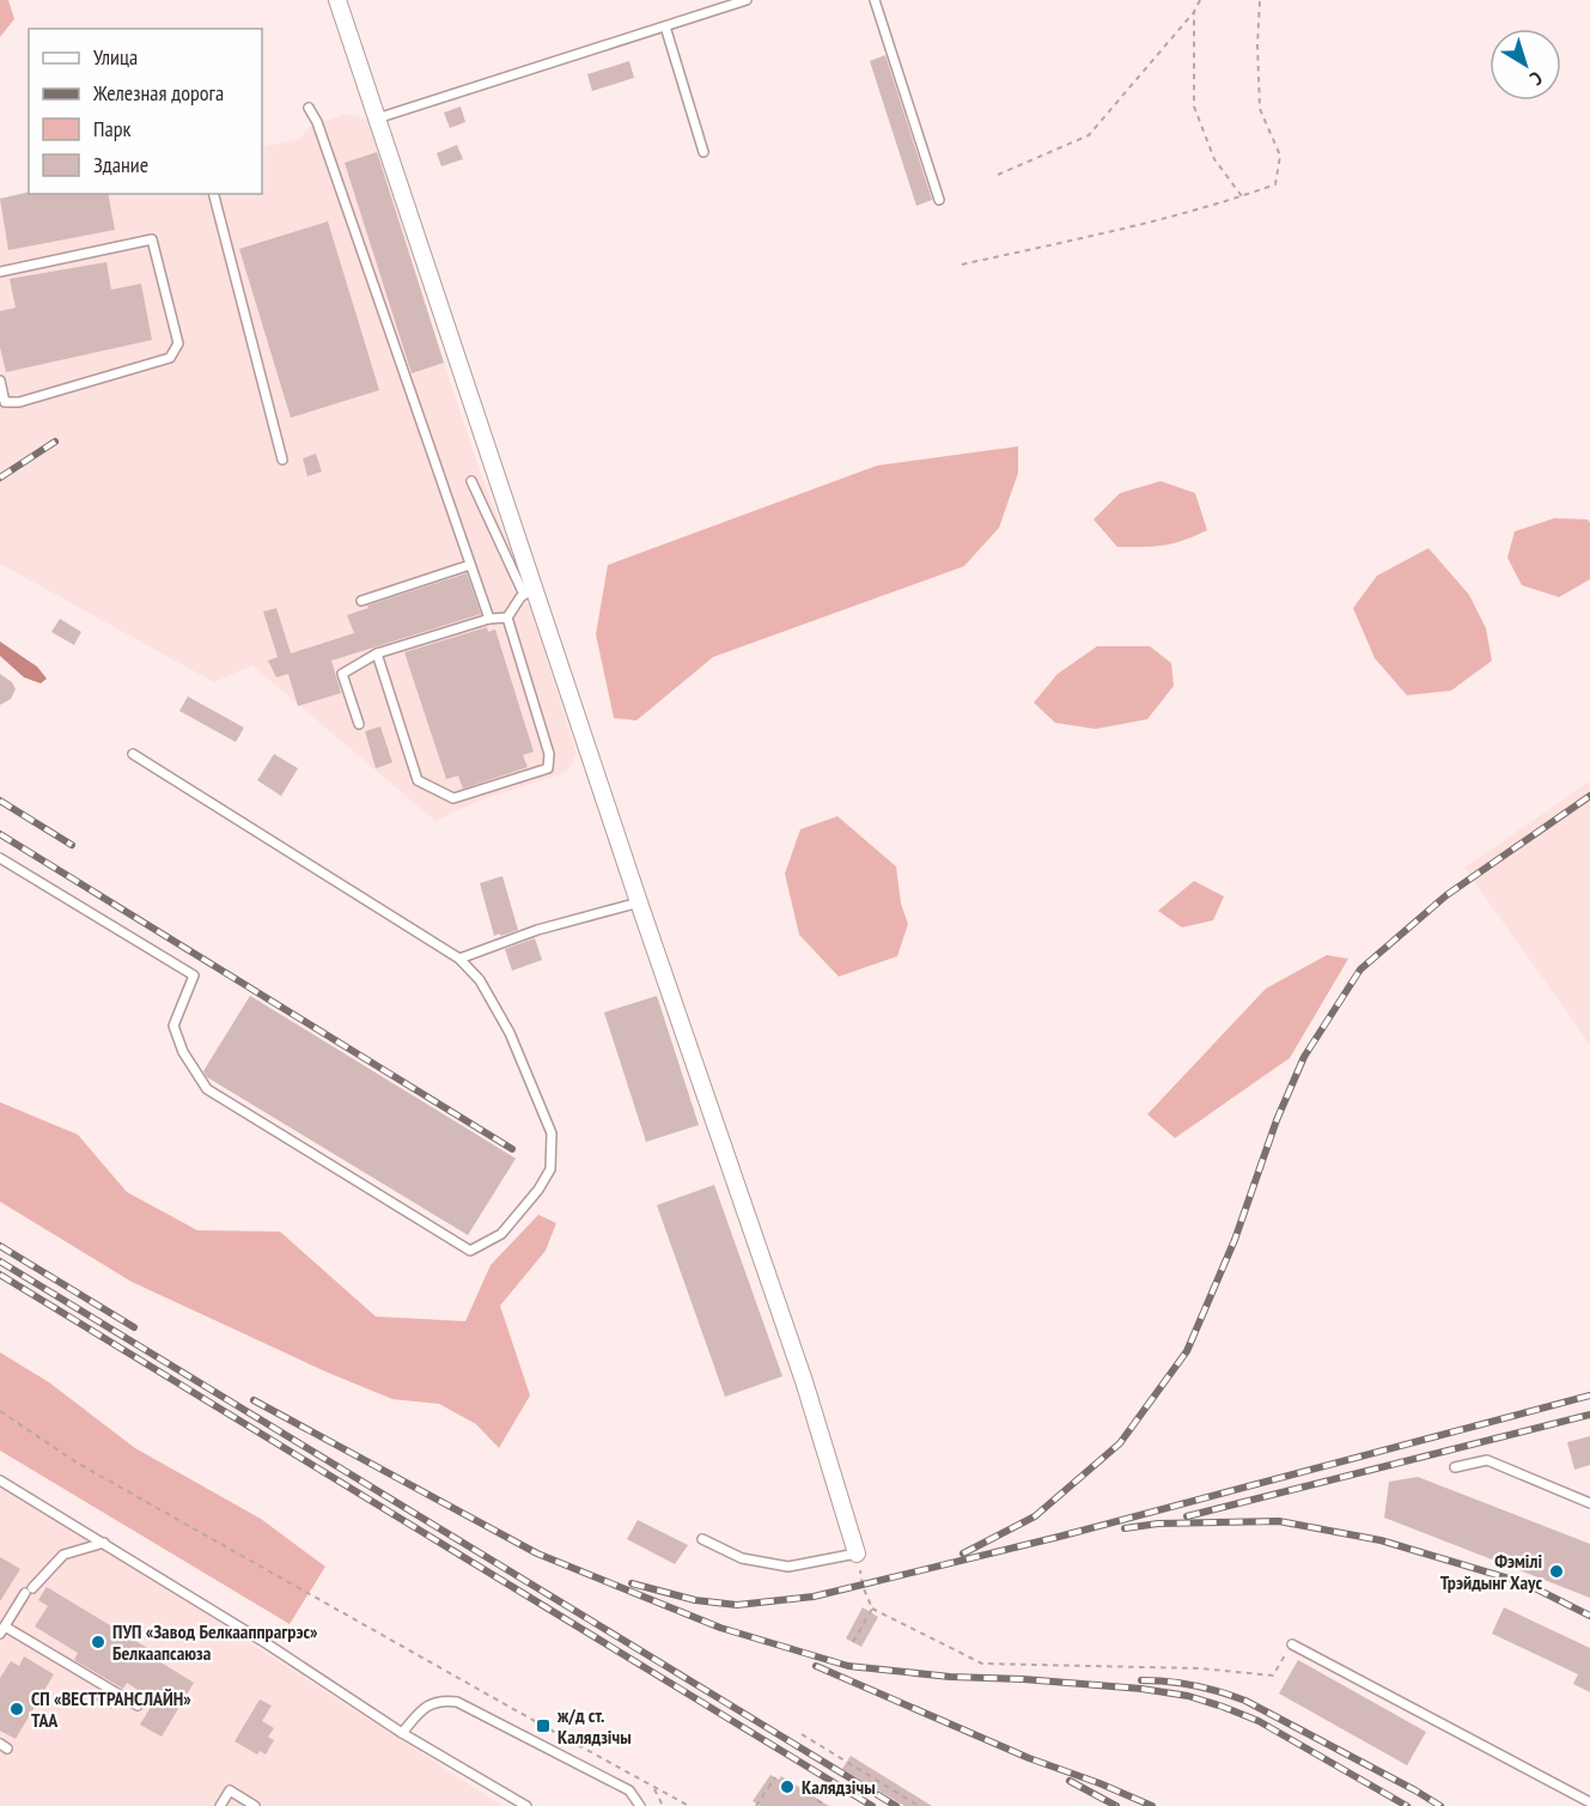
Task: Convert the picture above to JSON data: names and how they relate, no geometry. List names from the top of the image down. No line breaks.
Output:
{"places":{"other":["Фэмілі Трэйдынг Хаус","ПУП «Завод Белкааппрагрэс» Белкаапсаюза","СП «ВЕСТТРАНСЛАЙН» ТАА","Калядзічы"],"transit":["ж/д ст. Калядзічы"]},"legend":["Улица","Железная дорога","Парк","Здание"],"north":"bottom right"}
